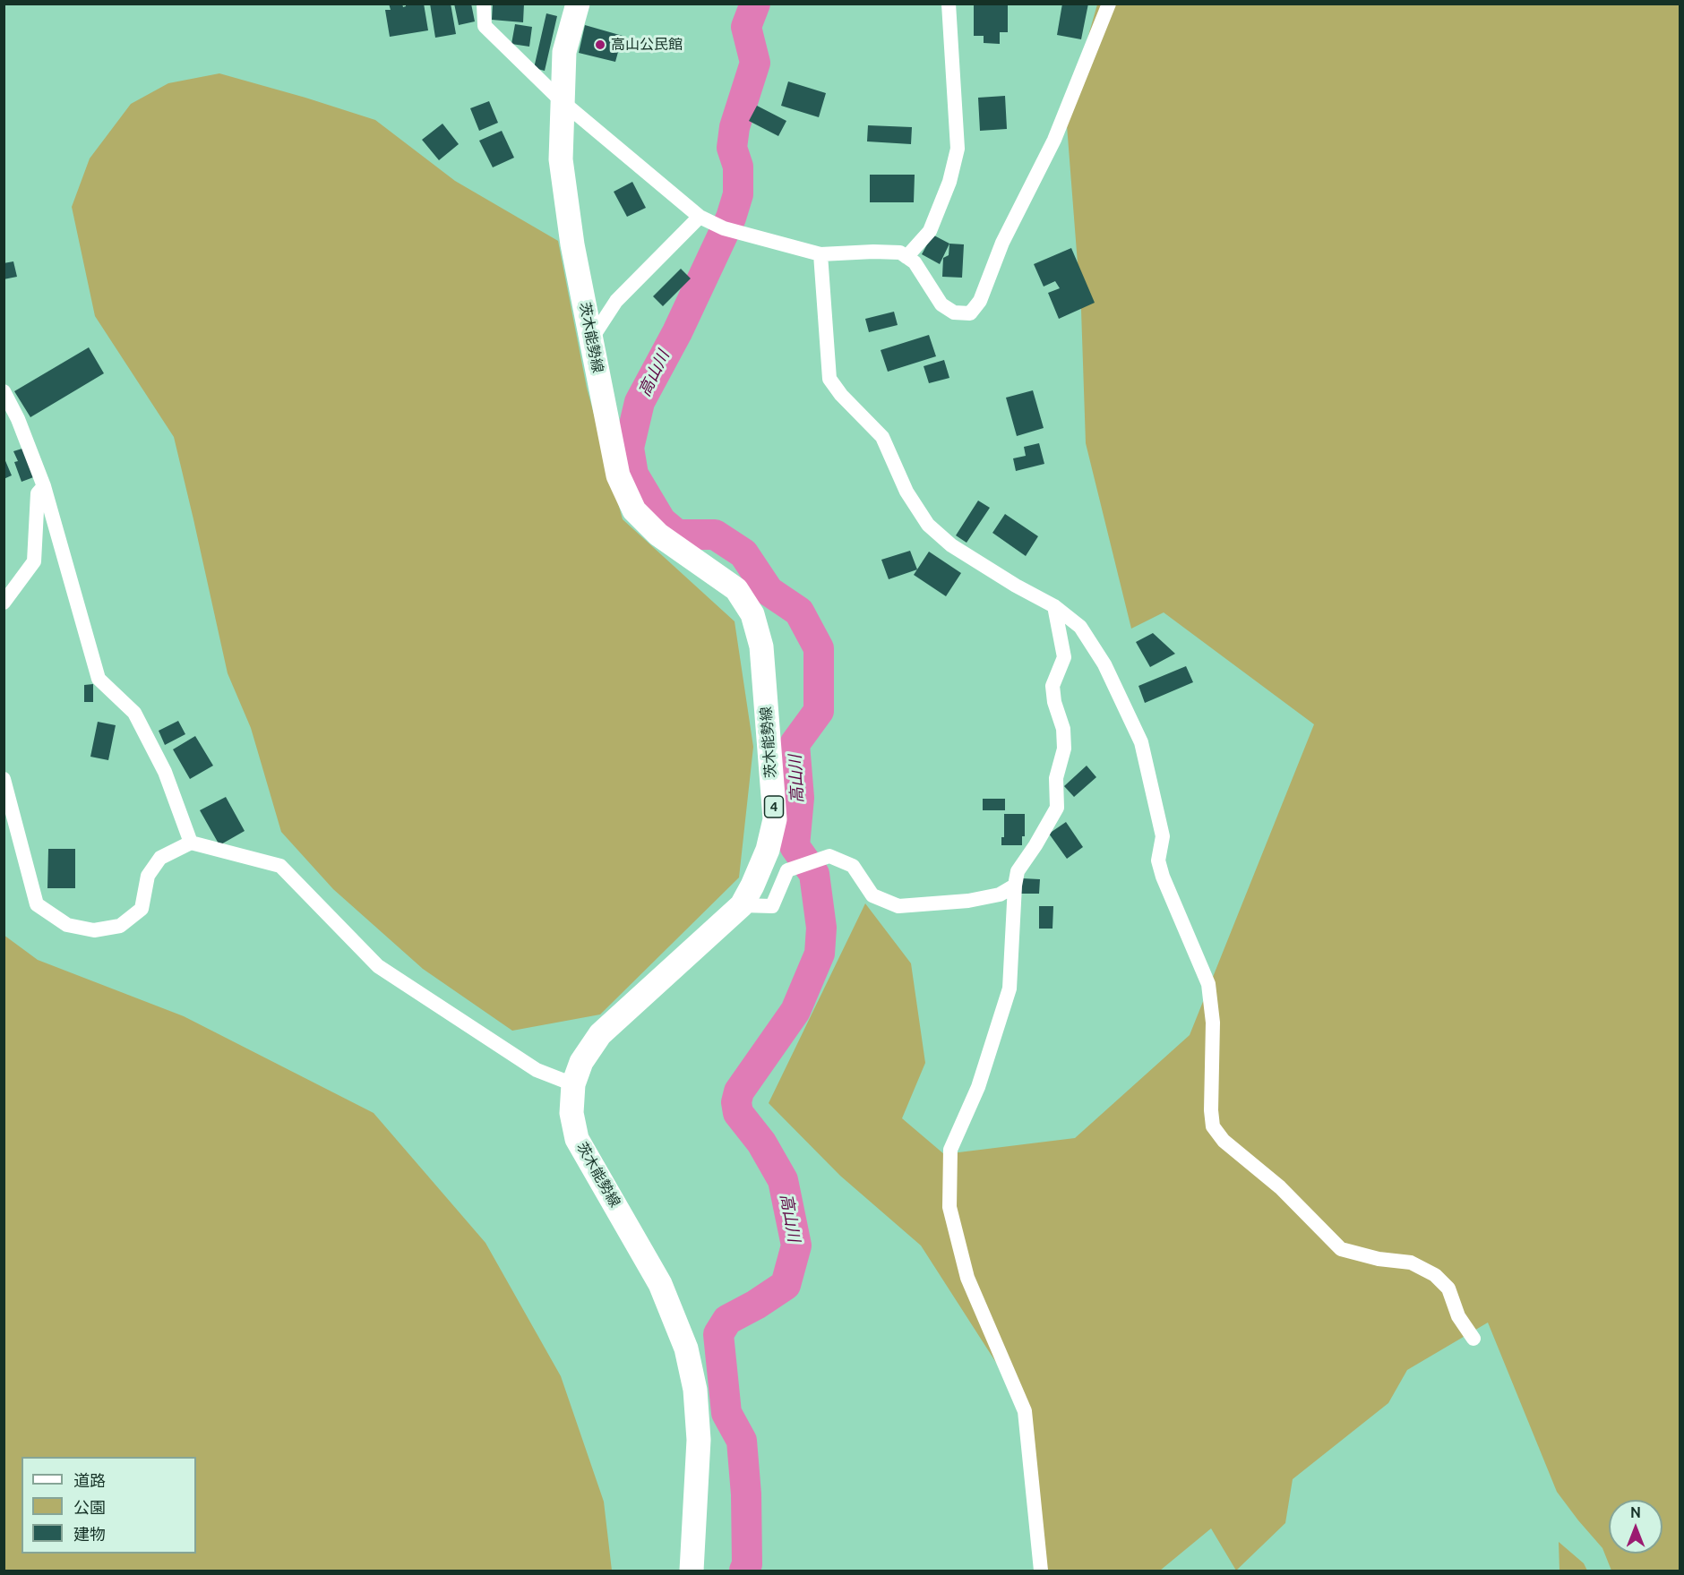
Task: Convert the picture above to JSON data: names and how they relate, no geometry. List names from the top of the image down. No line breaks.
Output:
{"streets":{"main road":["茨木能勢線","4"]},"water":["高山川"],"places":["高山公民館"],"legend":["道路","公園","建物"],"north":"top"}
